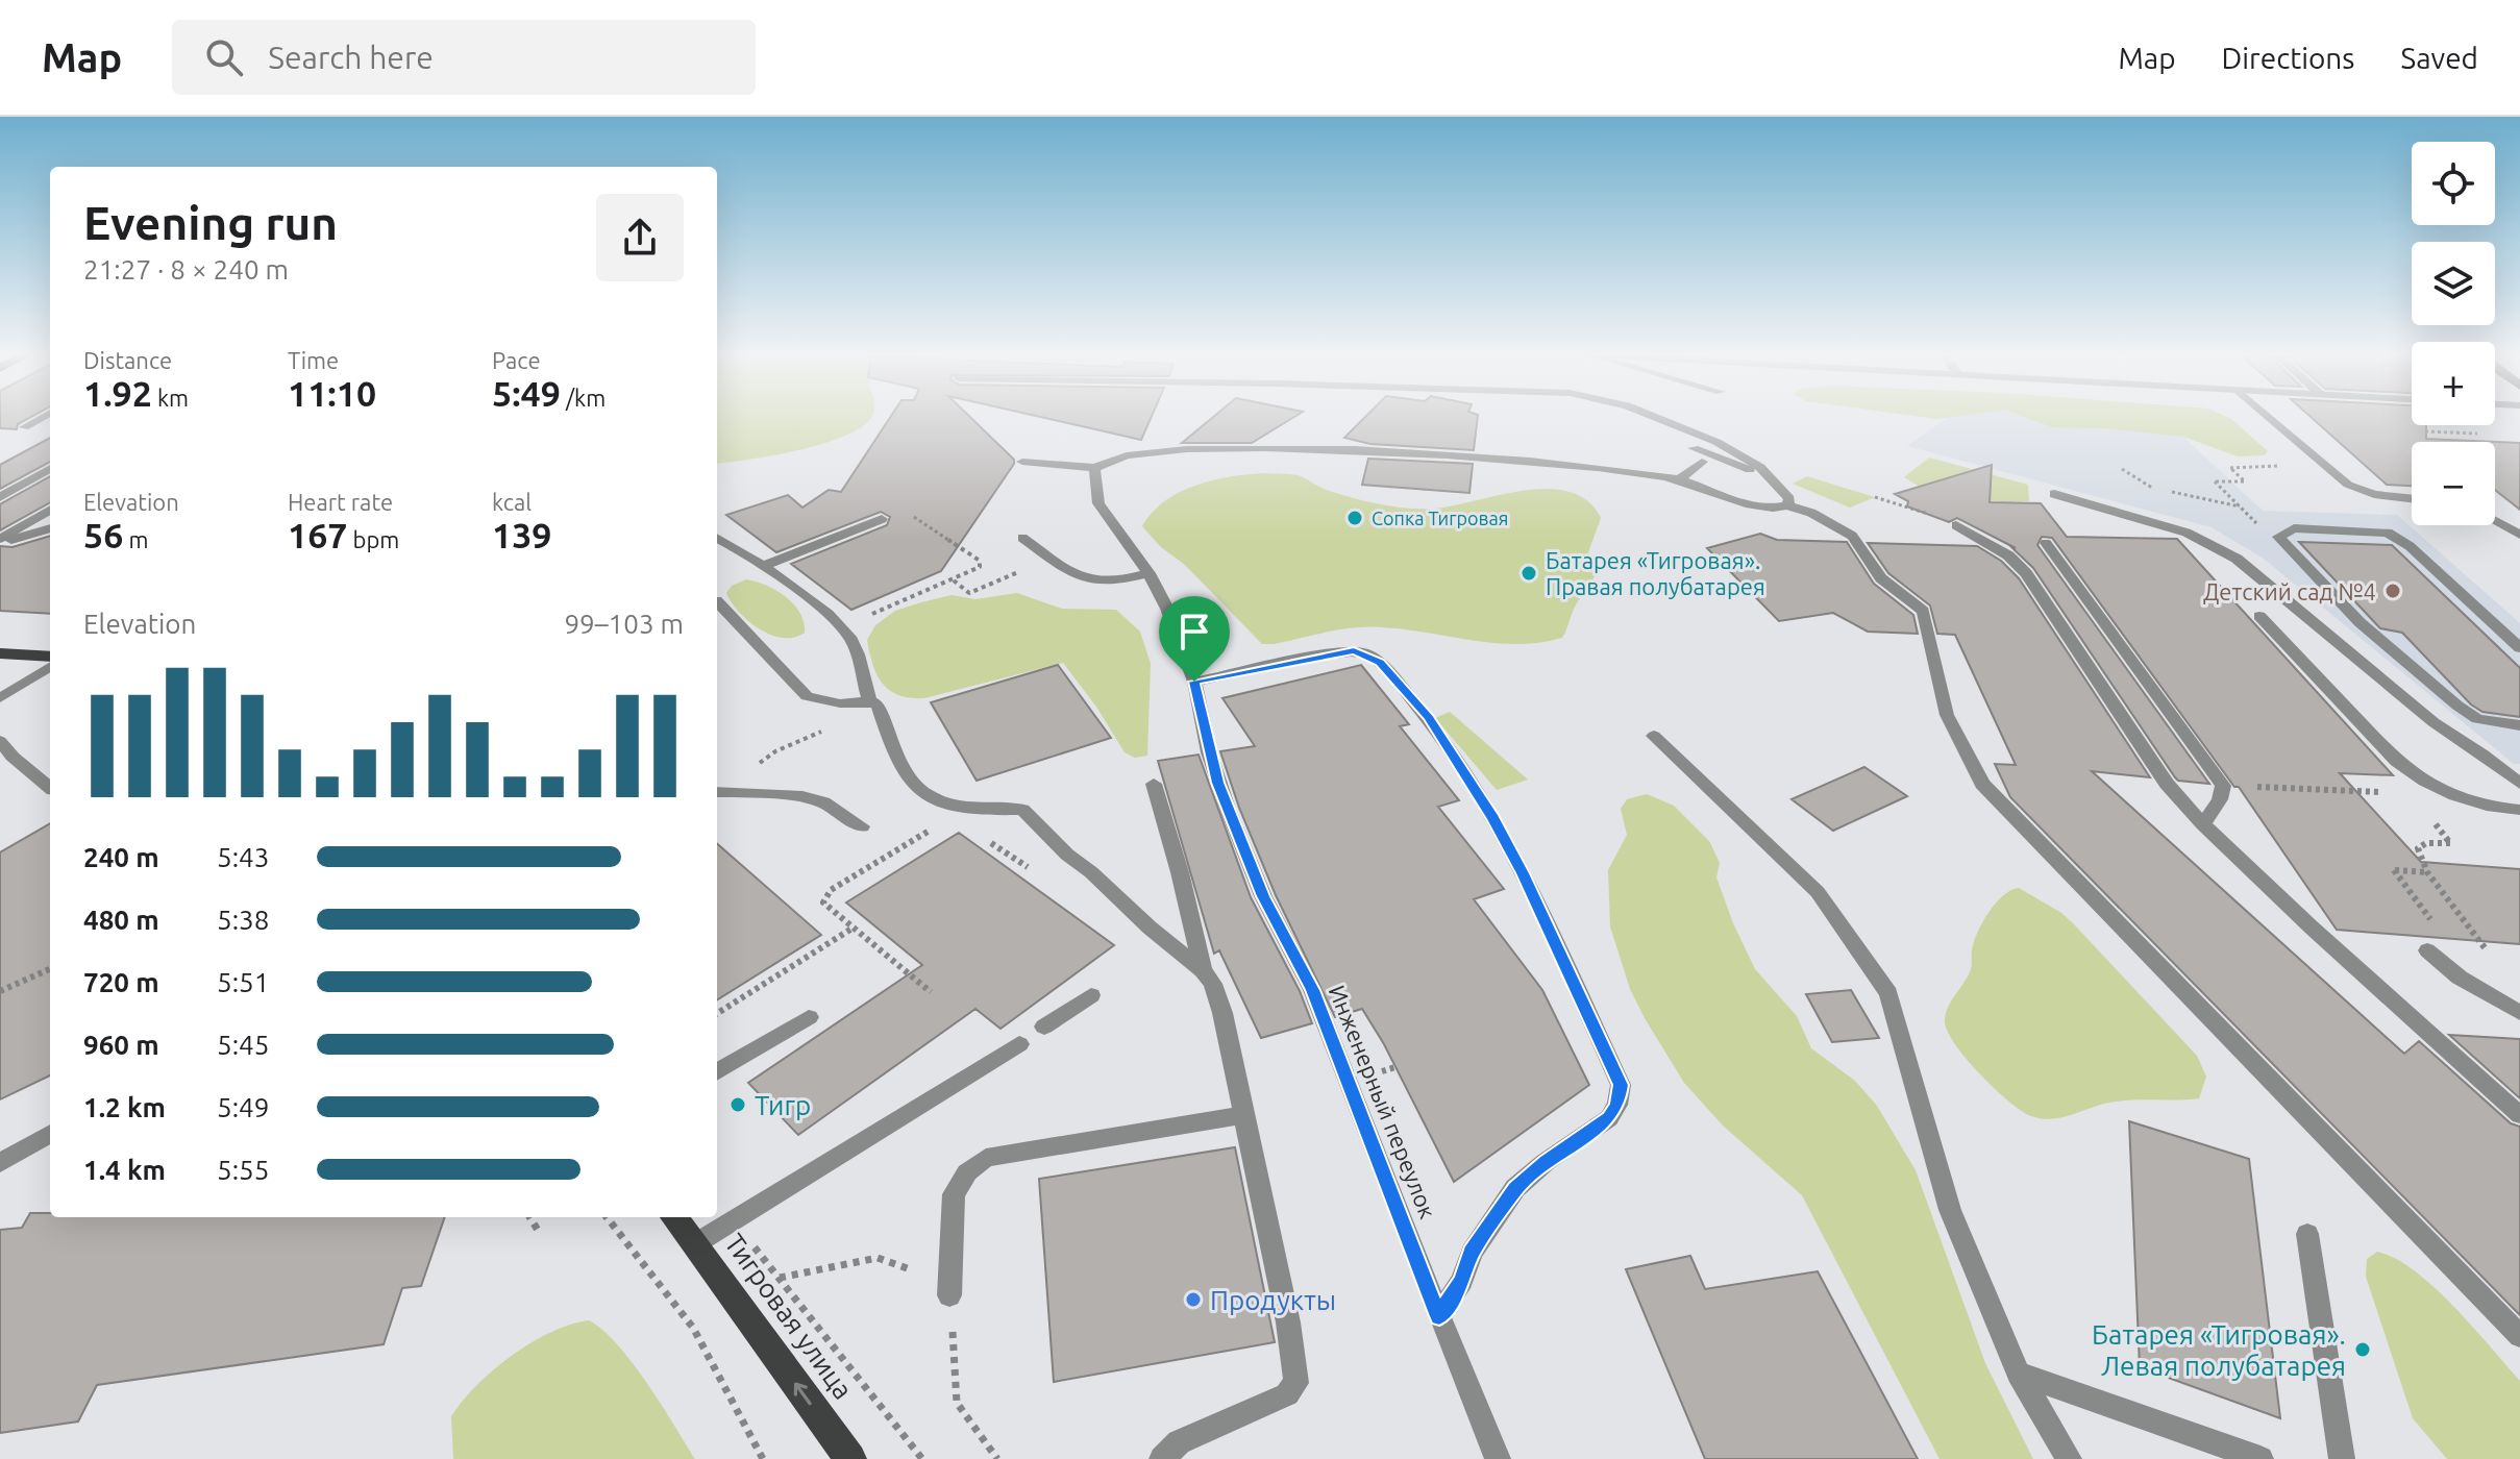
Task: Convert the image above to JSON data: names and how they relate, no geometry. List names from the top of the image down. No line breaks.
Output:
{"streets":{"main road":["Тигровая улица"],"street":["Инженерный переулок"]},"one_way":["Тигровая улица"],"places":["Сопка Тигровая","Батарея «Тигровая». Правая полубатарея","Детский сад №4","Тигр","Продукты","Батарея «Тигровая». Левая полубатарея"],"page":{"header":"Map","search":"Search here","nav":["Map","Directions","Saved"],"map_buttons":["+","−"],"heading":["Evening run","21:27 · 8 × 240 m"],"stats":[["Distance","1.92 km"],["Time","11:10"],["Pace","5:49 /km"],["Elevation","56 m"],["Heart rate","167 bpm"],["kcal","139"]],"chart":["Elevation","99–103 m"],"list":[{"name":"240 m","note":"5:43"},{"name":"480 m","note":"5:38"},{"name":"720 m","note":"5:51"},{"name":"960 m","note":"5:45"},{"name":"1.2 km","note":"5:49"},{"name":"1.4 km","note":"5:55"}]}}
